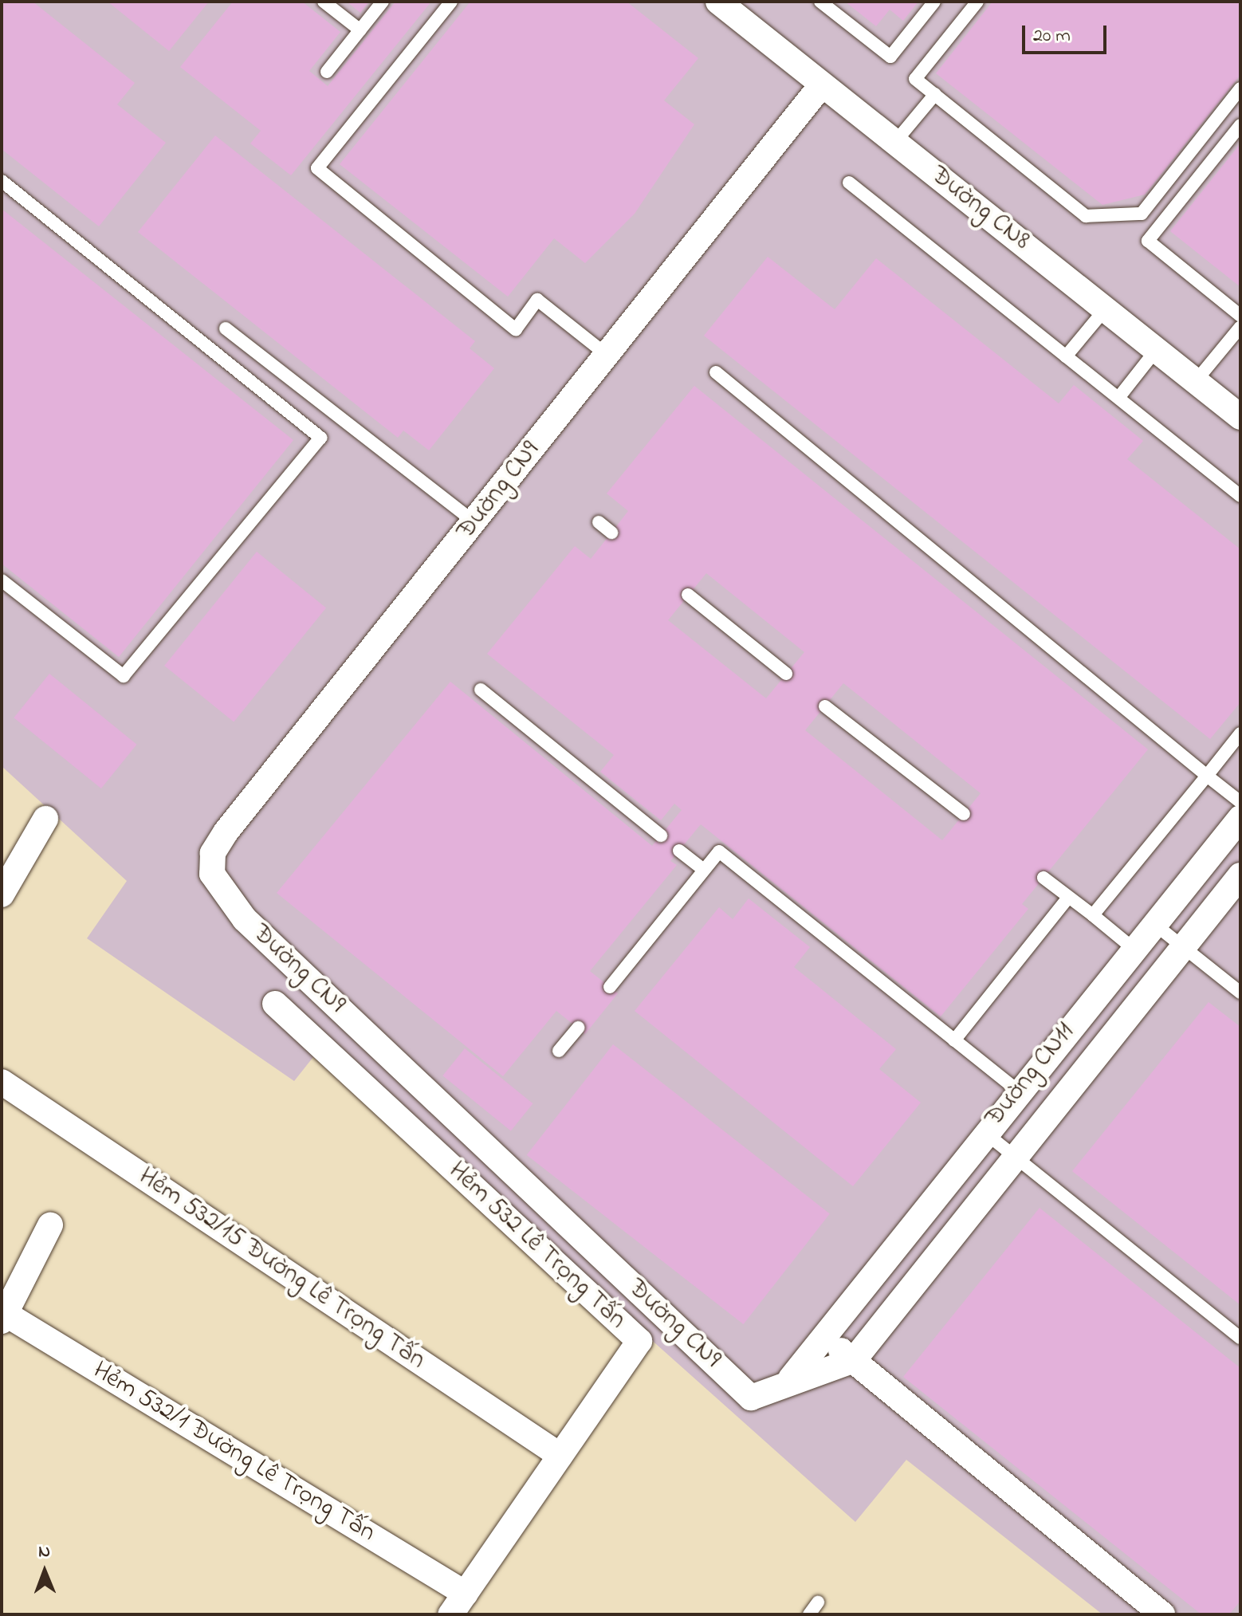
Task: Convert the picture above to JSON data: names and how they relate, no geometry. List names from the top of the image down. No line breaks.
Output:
{"streets":{"street":["Đường CN8","Đường CN9","Đường CN11","Hẻm 532 Lê Trọng Tấn","Hẻm 532/15 Đường Lê Trọng Tấn","Hẻm 532/1 Đường Lê Trọng Tấn"]},"crossings":[["Đường CN8","Đường CN9"],["Đường CN9","Đường CN11"],["Hẻm 532 Lê Trọng Tấn","Hẻm 532/15 Đường Lê Trọng Tấn"],["Hẻm 532 Lê Trọng Tấn","Hẻm 532/1 Đường Lê Trọng Tấn"]],"scale_bar":"20 m","north":"top"}
